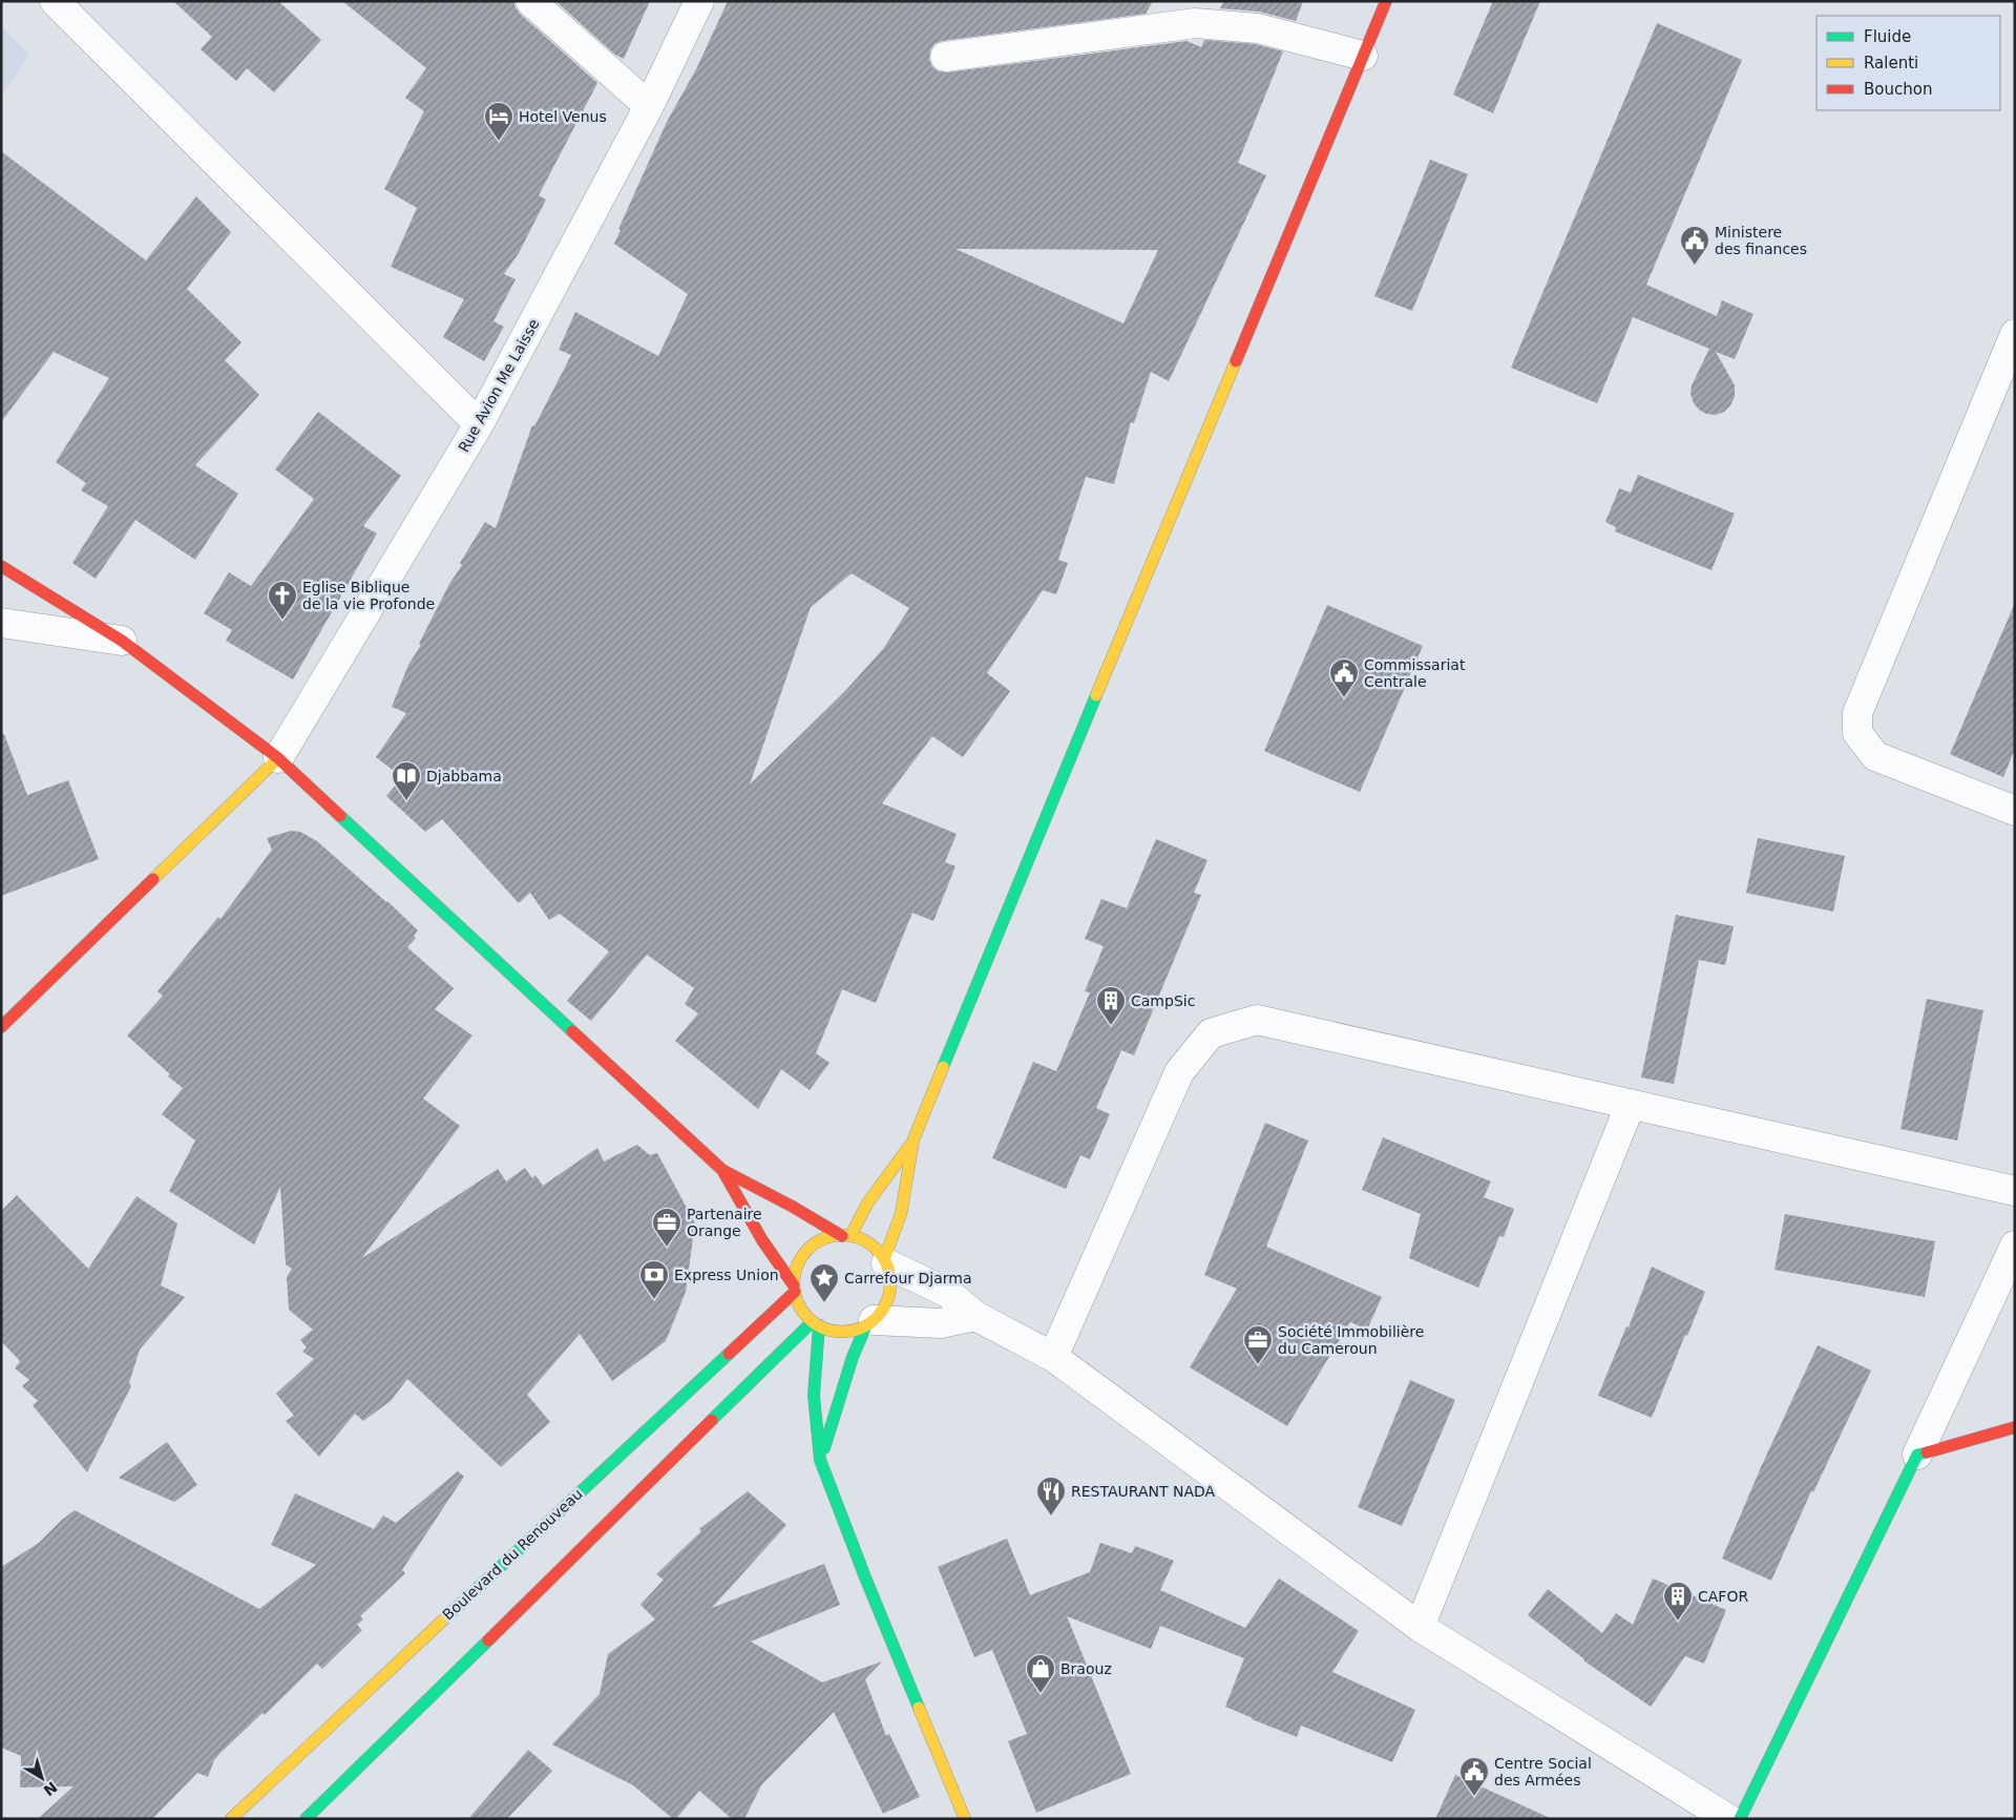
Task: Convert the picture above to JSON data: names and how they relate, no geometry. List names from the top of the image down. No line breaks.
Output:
{"streets":{"main road":["Boulevard du Renouveau"],"street":["Rue Avion Me Laisse"]},"places":{"hotel":["Hotel Venus"],"public building":["Ministere des finances","Commissariat Centrale","Centre Social des Armées"],"church":["Eglise Biblique de la vie Profonde"],"library":["Djabbama"],"building":["CampSic","CAFOR"],"office":["Partenaire Orange","Société Immobilière du Cameroun"],"bank":["Express Union"],"place":["Carrefour Djarma"],"restaurant":["RESTAURANT NADA"],"shop":["Braouz"]},"legend":["Fluide","Ralenti","Bouchon"],"north":"bottom right"}
